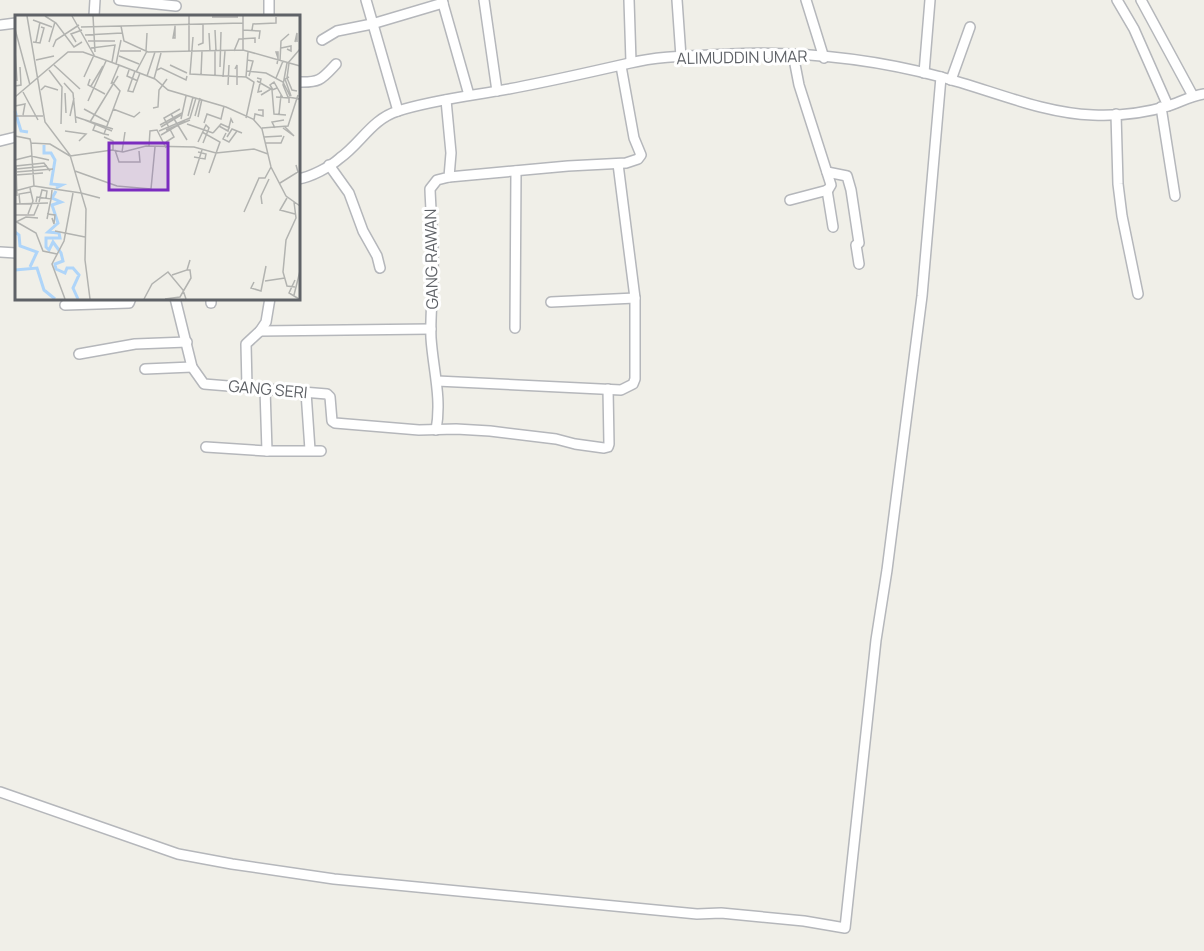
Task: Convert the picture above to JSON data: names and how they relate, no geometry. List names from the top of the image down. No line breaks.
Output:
{"streets":{"street":["ALIMUDDIN UMAR","GANG RAWAN","GANG SERI"]},"crossings":[["GANG RAWAN","GANG SERI"]]}
